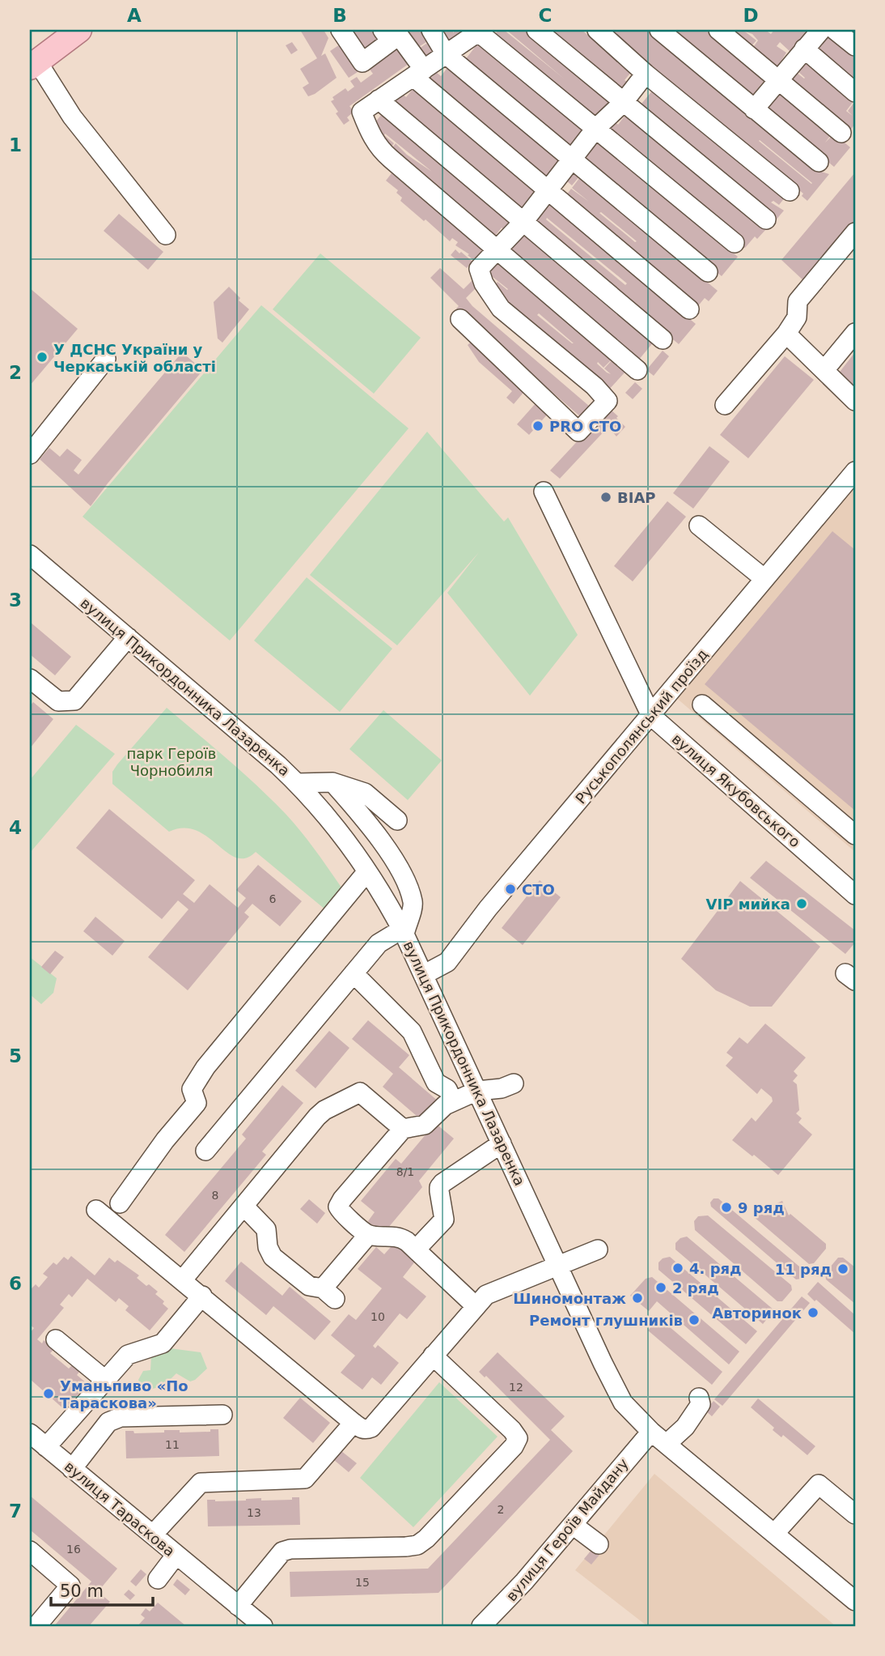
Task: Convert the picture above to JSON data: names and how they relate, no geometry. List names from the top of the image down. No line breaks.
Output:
{"streets":{"street":["вулиця Прикордонника Лазаренка","Руськополянський проїзд","вулиця Якубовського","вулиця Тараскова","вулиця Героїв Майдану"]},"crossings":[["вулиця Прикордонника Лазаренка","Руськополянський проїзд"],["вулиця Прикордонника Лазаренка","вулиця Героїв Майдану"],["Руськополянський проїзд","вулиця Якубовського"]],"parks":["парк Героїв Чорнобиля"],"places":["У ДСНС України у Черкаській області","PRO СТО","ВІАР","СТО","VIP мийка","9 ряд","4. ряд","11 ряд","2 ряд","Шиномонтаж","Авторинок","Ремонт глушників","Уманьпиво «По Тараскова»"],"house_numbers":["6","8/1","8","10","12","11","2","13","16","15"],"scale_bar":"50 m","grid":{"columns":["A","B","C","D"],"rows":["1","2","3","4","5","6","7"]}}
